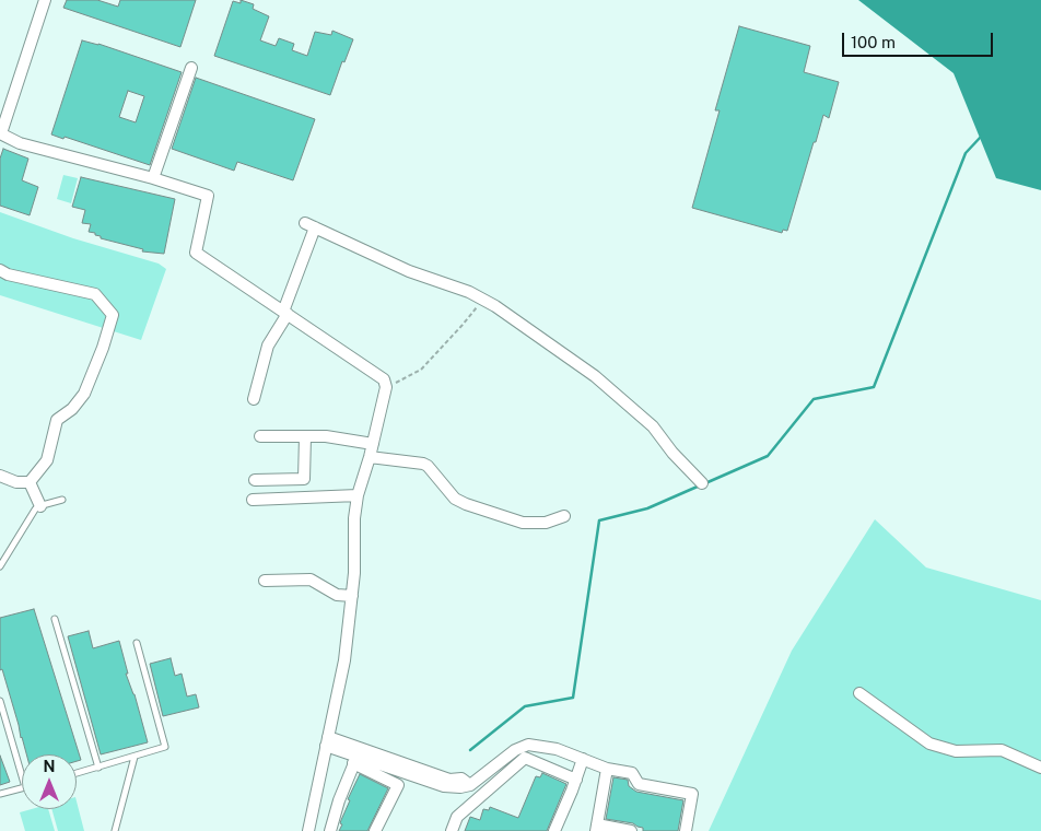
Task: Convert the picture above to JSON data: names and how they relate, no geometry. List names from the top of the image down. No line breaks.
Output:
{"scale_bar":"100 m","north":"top"}
